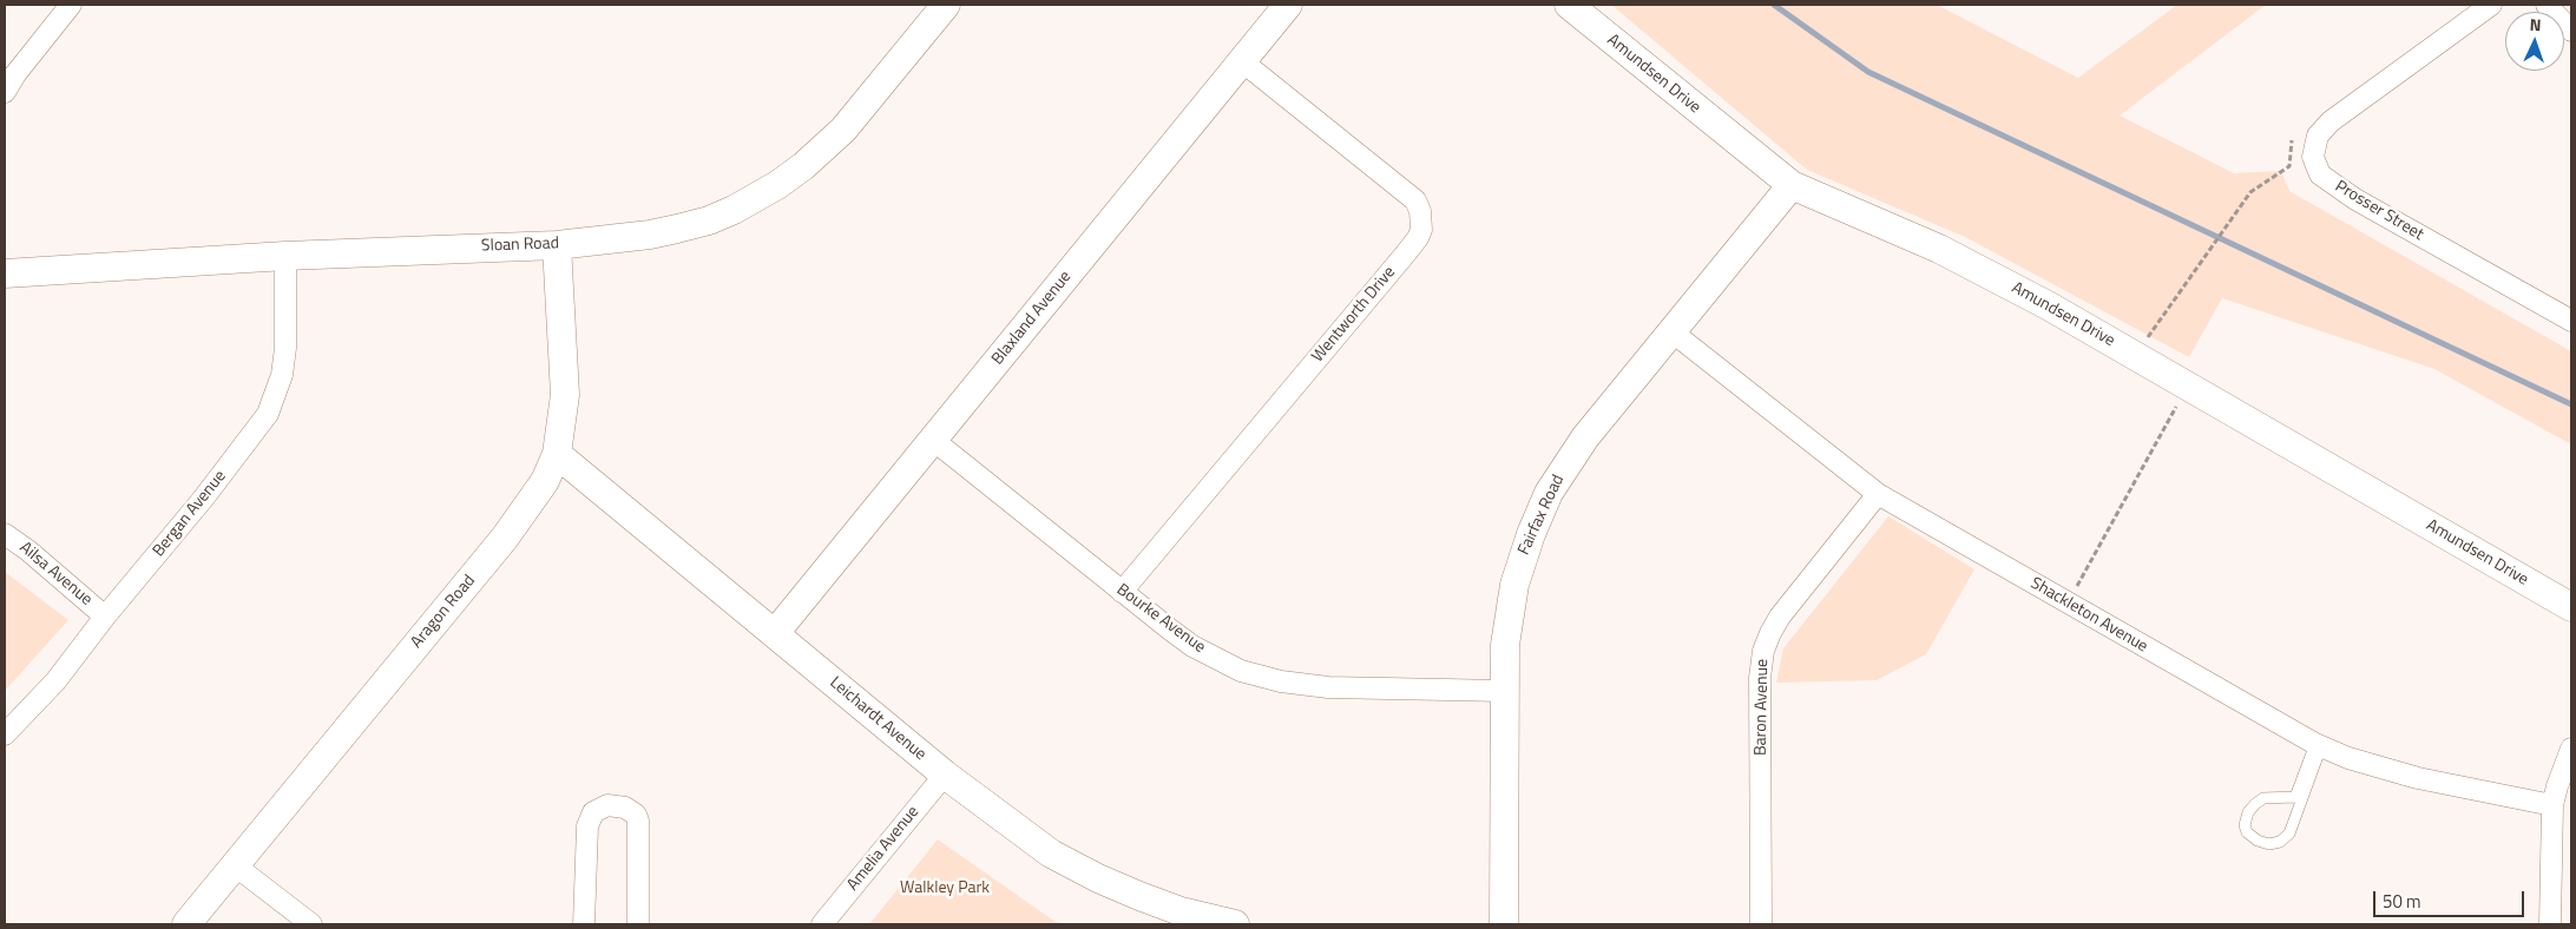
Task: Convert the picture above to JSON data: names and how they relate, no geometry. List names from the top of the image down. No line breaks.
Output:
{"streets":{"street":["Amundsen Drive","Prosser Street","Sloan Road","Wentworth Drive","Blaxland Avenue","Bergan Avenue","Fairfax Road","Ailsa Avenue","Aragon Road","Shackleton Avenue","Bourke Avenue","Baron Avenue","Leichardt Avenue","Amelia Avenue"]},"crossings":[["Amundsen Drive","Fairfax Road"],["Sloan Road","Bergan Avenue"],["Sloan Road","Aragon Road"],["Wentworth Drive","Blaxland Avenue"],["Wentworth Drive","Bourke Avenue"],["Blaxland Avenue","Bourke Avenue"],["Blaxland Avenue","Leichardt Avenue"],["Bergan Avenue","Ailsa Avenue"],["Fairfax Road","Shackleton Avenue"],["Fairfax Road","Bourke Avenue"],["Aragon Road","Leichardt Avenue"],["Shackleton Avenue","Baron Avenue"],["Leichardt Avenue","Amelia Avenue"]],"parks":["Walkley Park"],"scale_bar":"50 m","north":"top"}
